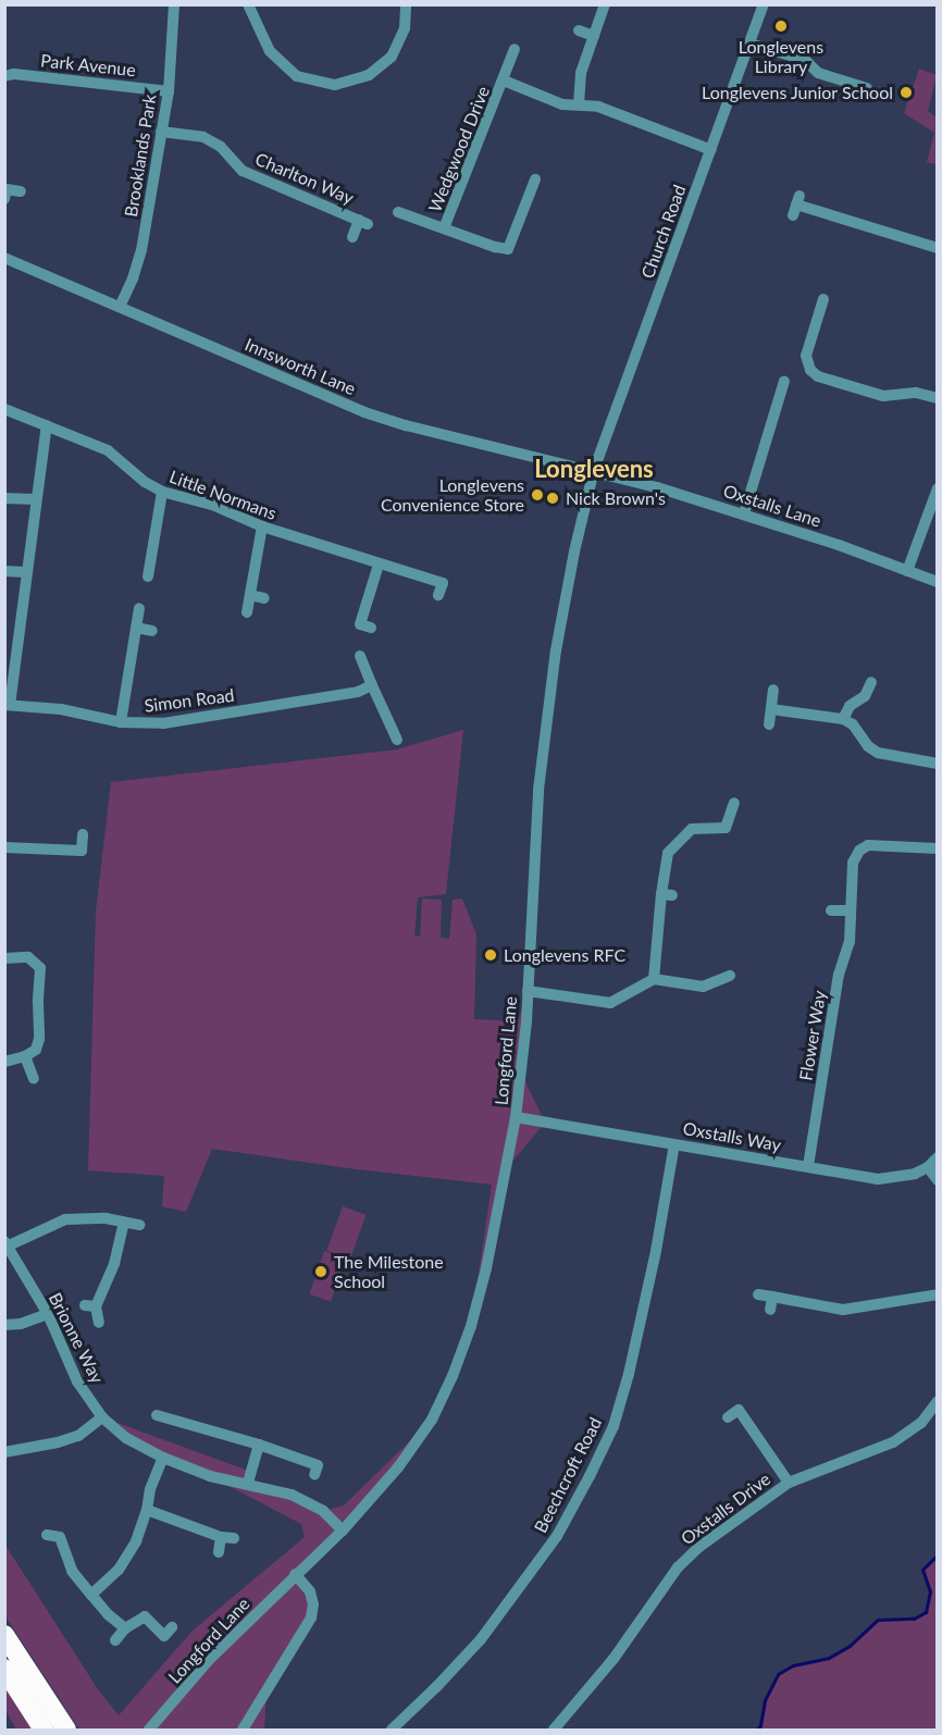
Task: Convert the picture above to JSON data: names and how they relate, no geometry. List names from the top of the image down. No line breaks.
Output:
{"streets":{"street":["Park Avenue","Wedgwood Drive","Brooklands Park","Charlton Way","Church Road","Innsworth Lane","Little Normans","Oxstalls Lane","Simon Road","Flower Way","Longford Lane","Oxstalls Way","Brionne Way","Beechcroft Road","Oxstalls Drive"]},"crossings":[["Park Avenue","Brooklands Park"],["Wedgwood Drive","Church Road"],["Brooklands Park","Charlton Way"],["Brooklands Park","Innsworth Lane"],["Church Road","Innsworth Lane"],["Church Road","Oxstalls Lane"],["Church Road","Longford Lane"],["Innsworth Lane","Oxstalls Lane"],["Innsworth Lane","Longford Lane"],["Oxstalls Lane","Longford Lane"],["Flower Way","Oxstalls Way"],["Longford Lane","Oxstalls Way"],["Longford Lane","Brionne Way"],["Oxstalls Way","Beechcroft Road"]],"districts":["Longlevens"],"places":["Longlevens Library","Longlevens Junior School","Longlevens Convenience Store","Nick Brown's","Longlevens RFC","The Milestone School"]}
